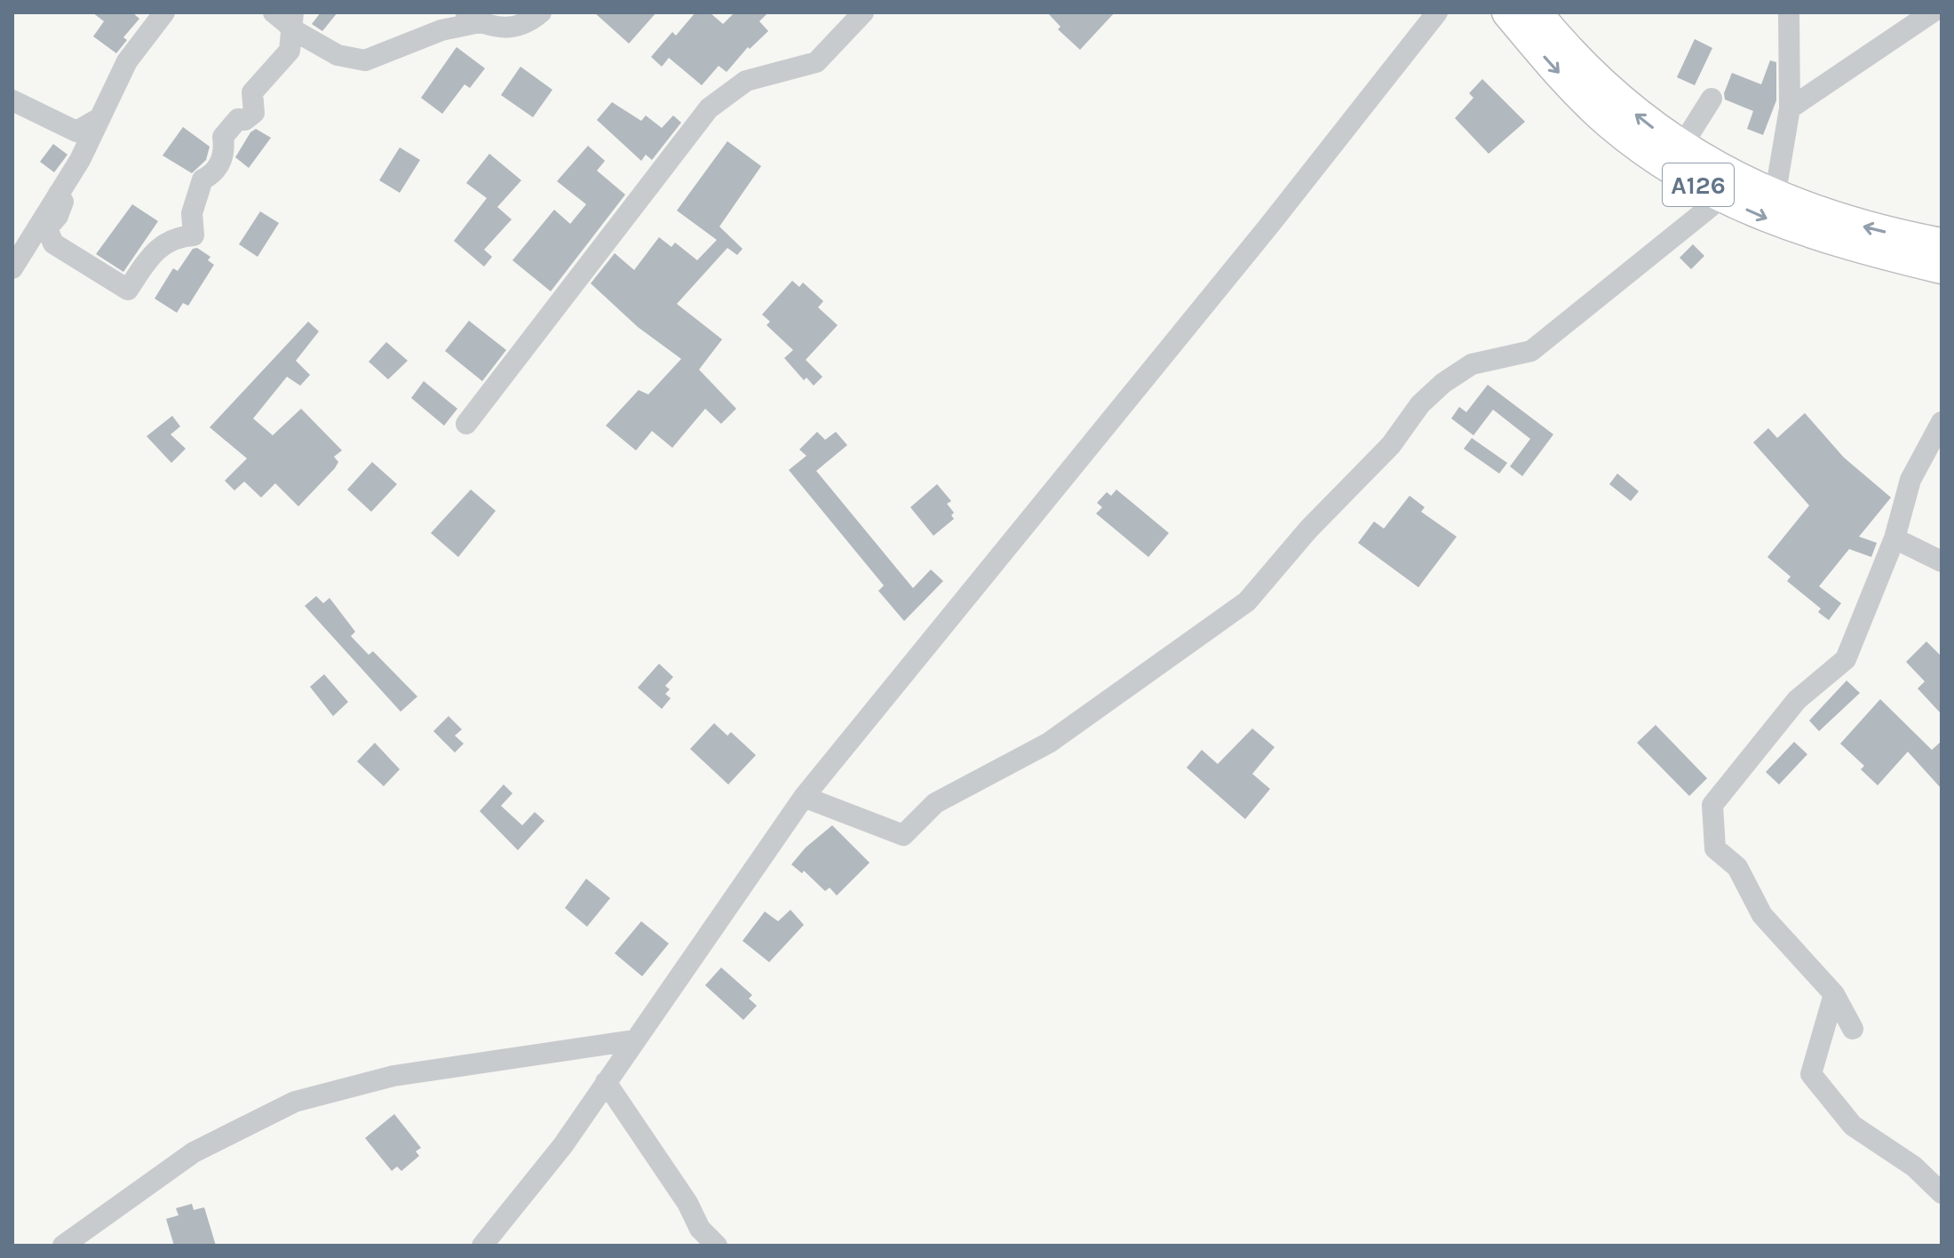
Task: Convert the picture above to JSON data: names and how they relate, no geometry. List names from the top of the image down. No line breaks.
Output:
{"streets":{"highway":["A126"]}}
